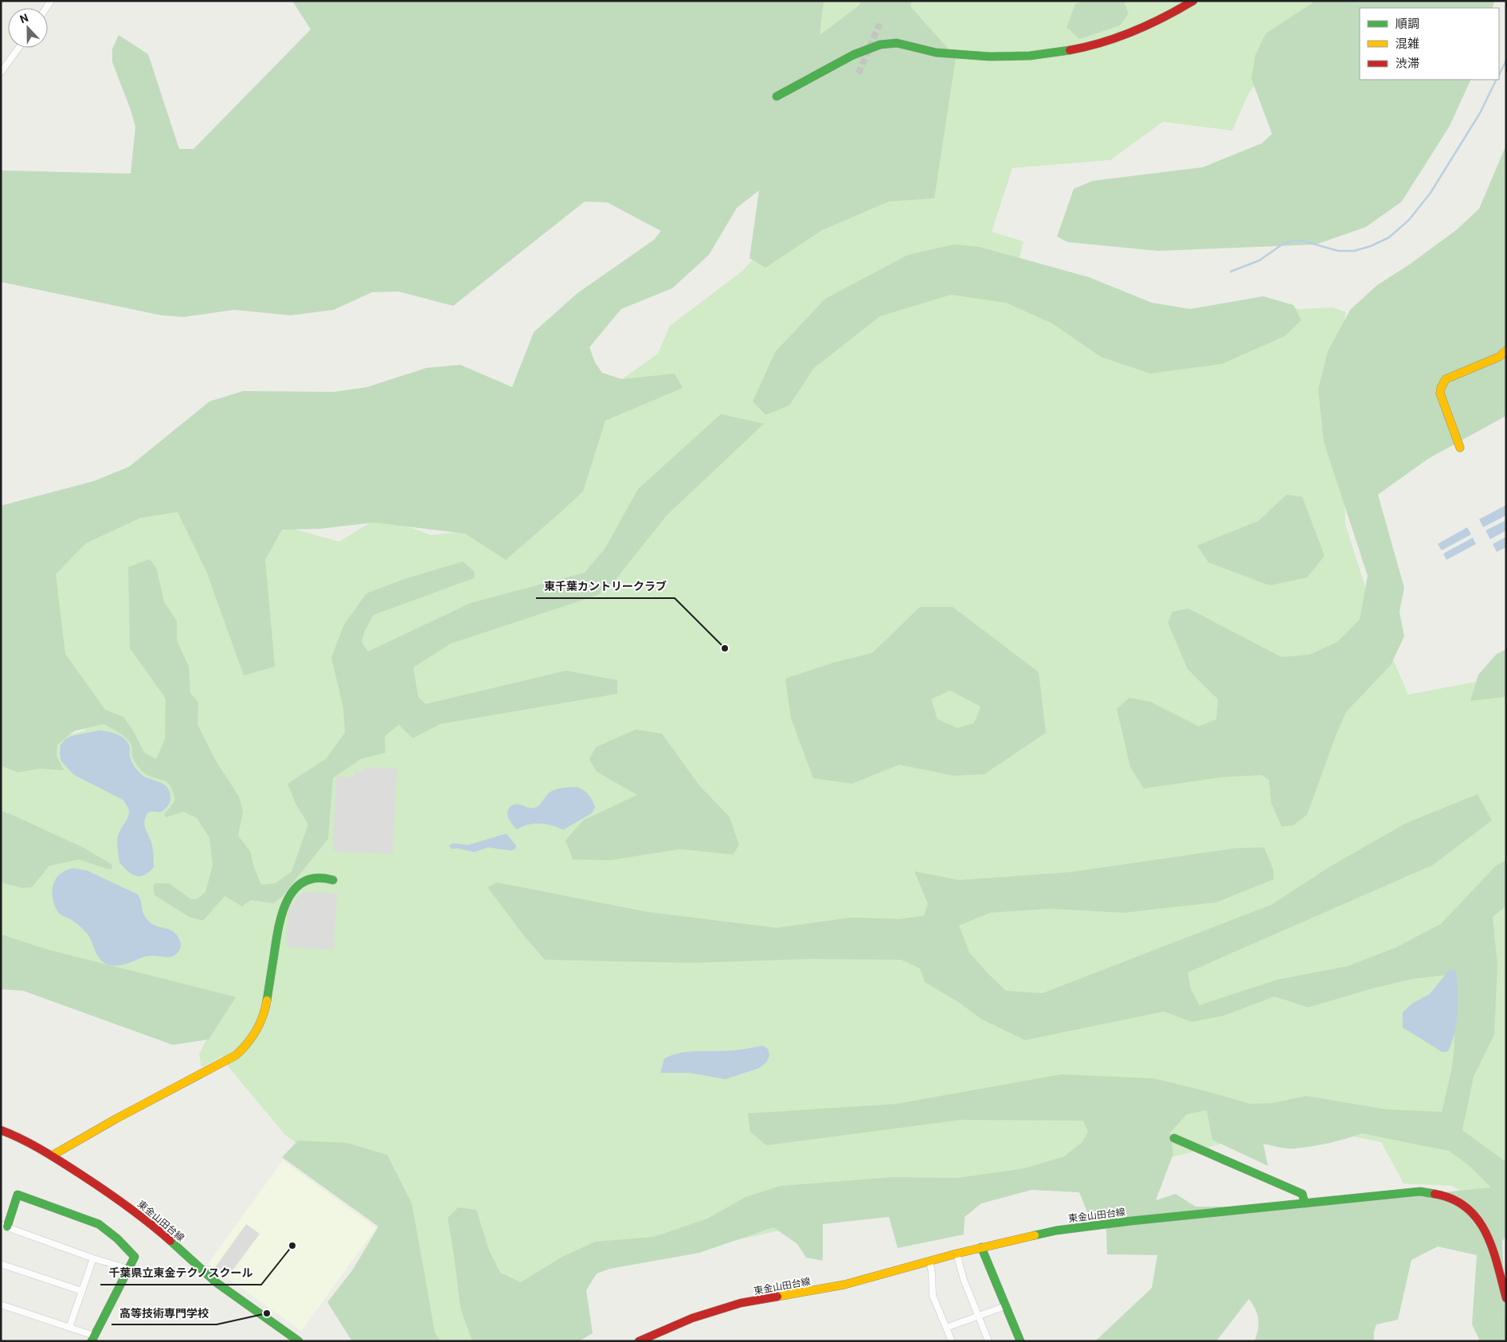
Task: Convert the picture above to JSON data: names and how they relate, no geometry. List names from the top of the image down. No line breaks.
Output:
{"streets":{"street":["東金山田台線"]},"places":["東千葉カントリークラブ","千葉県立東金テクノスクール","高等技術専門学校"],"legend":["順調","混雑","渋滞"],"north":"top"}
